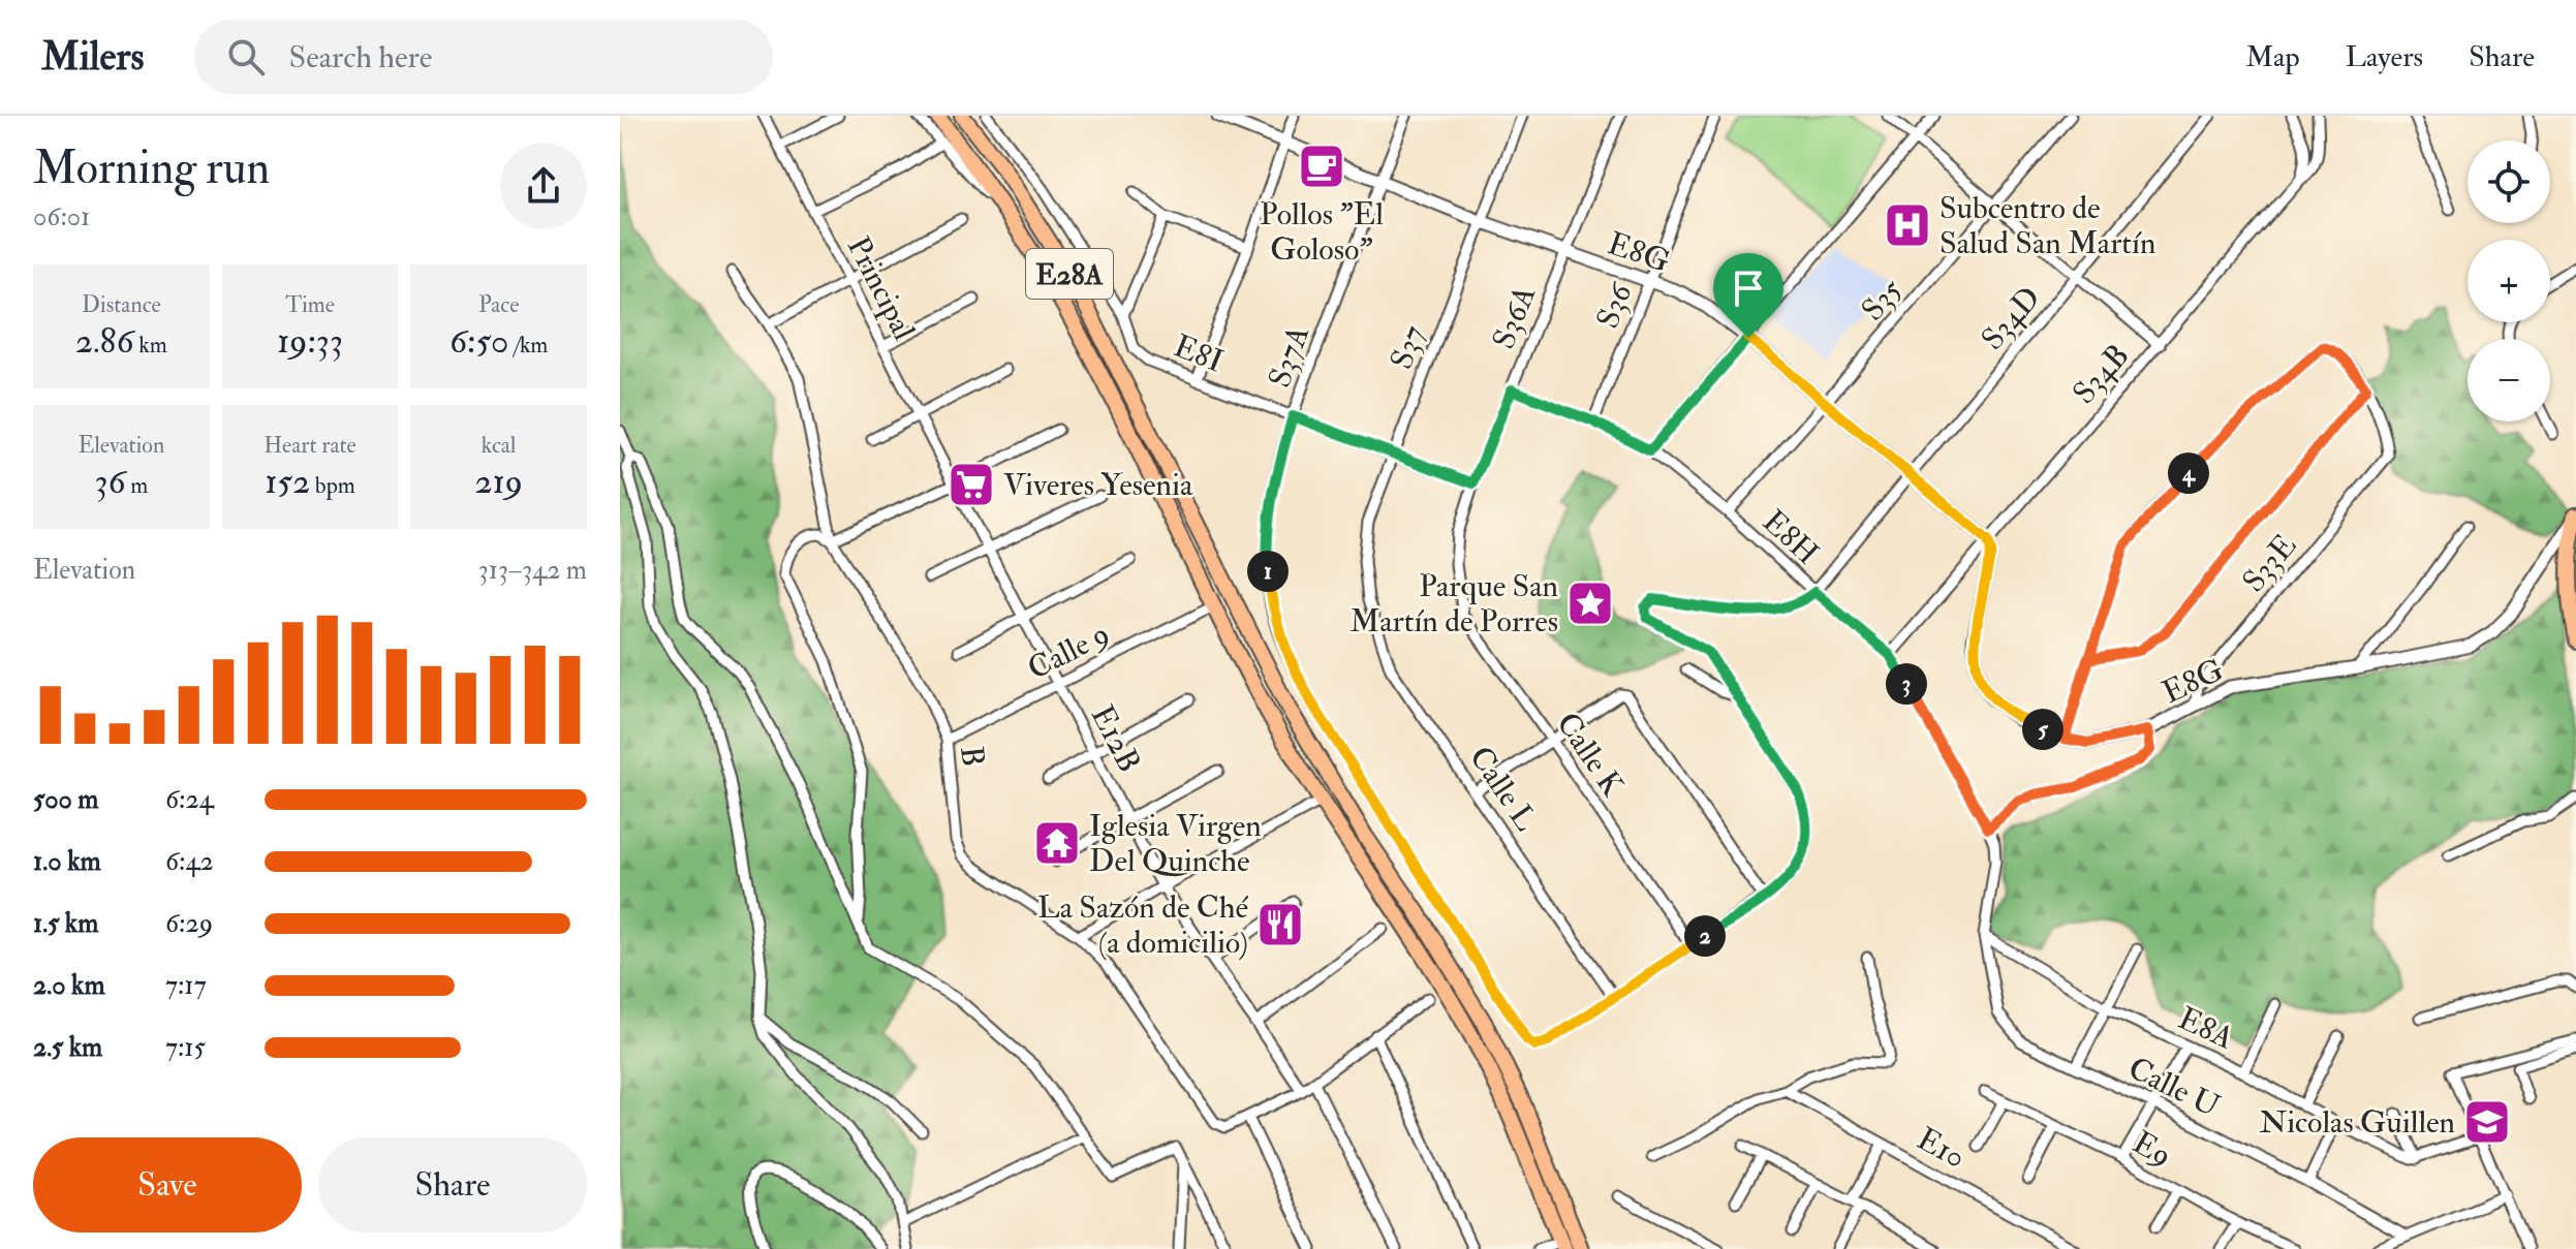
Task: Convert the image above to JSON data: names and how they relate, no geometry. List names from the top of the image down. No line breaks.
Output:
{"streets":{"main road":["E28A"],"street":["E8G","Principal","S35","S36","S36A","S34D","S37","E8I","S37A","S34B","E8H","S33E","Calle 9","E12B","Calle K","B","Calle L","E8A","Calle U","E10","E9"]},"crossings":[["E8G","S35"],["E8G","S36"],["E8G","S36A"],["E8G","S34D"],["E8G","S37"],["E8G","S37A"],["E8G","S34B"],["E8G","S33E"],["E28A","Calle 9"],["Principal","E12B"],["S35","E8H"],["S36","E8H"],["S36A","E8I"],["S36A","E8H"],["S36A","Calle K"],["S34D","E8H"],["S37","E8I"],["S37","Calle L"],["E8I","S37A"],["S37A","Calle L"],["S34B","E8H"],["E8H","E8A"],["E8H","Calle U"],["Calle 9","E12B"],["Calle 9","B"],["E8A","Calle U"]],"places":{"cafe":["Pollos \"El Goloso\""],"hospital":["Subcentro de Salud San Martín"],"supermarket":["Viveres Yesenia"],"place":["Parque San Martín de Porres"],"temple":["Iglesia Virgen Del Quinche"],"restaurant":["La Sazón de Ché (a domicilio)"],"school or university":["Nicolas Guillen"]},"page":{"header":"Milers","search":"Search here","nav":["Map","Layers","Share"],"heading":["Morning run","06:01"],"map_buttons":["+","−"],"stats":[["Distance","2.86 km"],["Time","19:33"],["Pace","6:50 /km"],["Elevation","36 m"],["Heart rate","152 bpm"],["kcal","219"]],"pins":["4","1","3","5","2"],"chart":["Elevation","313–342 m"],"list":[{"name":"500 m","note":"6:24"},{"name":"1.0 km","note":"6:42"},{"name":"1.5 km","note":"6:29"},{"name":"2.0 km","note":"7:17"},{"name":"2.5 km","note":"7:15"}],"buttons":["Save","Share"]}}
